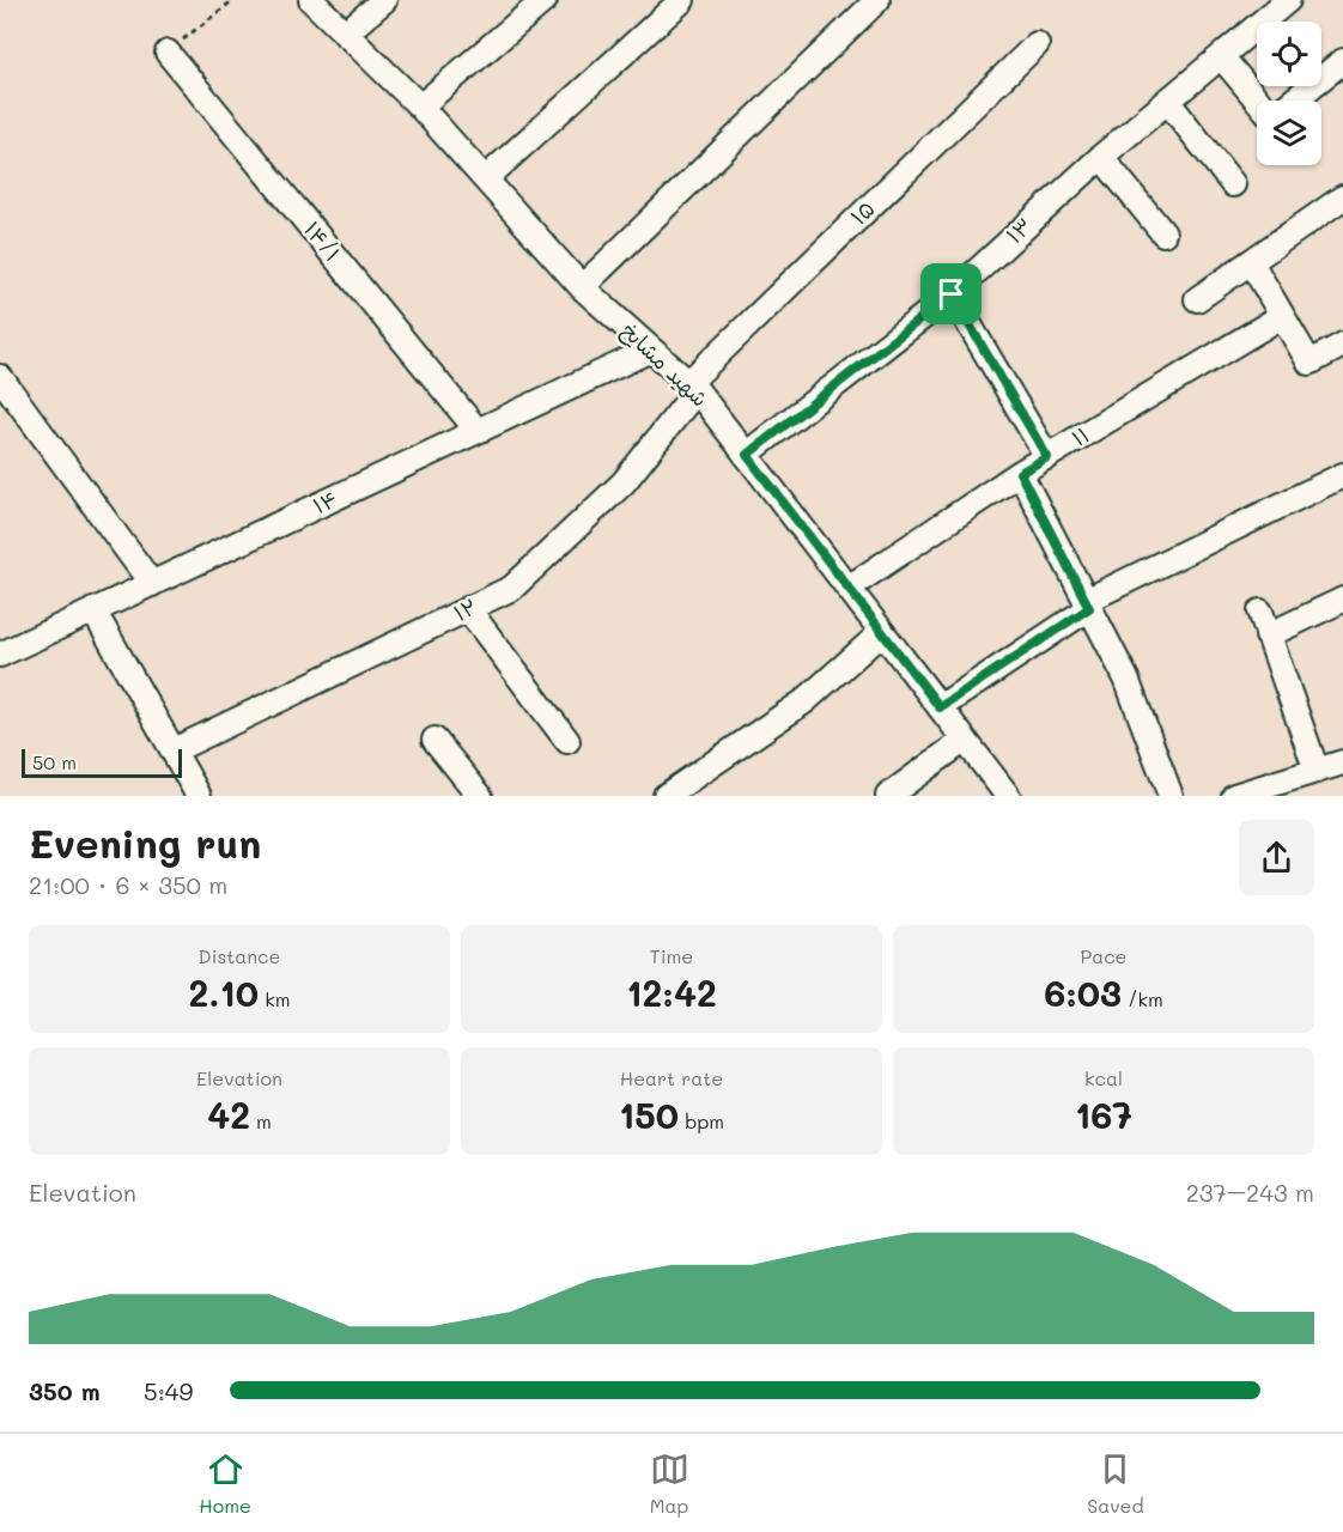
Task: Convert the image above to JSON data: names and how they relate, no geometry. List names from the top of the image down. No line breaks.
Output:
{"streets":{"street":["۱۵","۱۳","۱۴/۱","شهید مشایخ","۱۱","۱۴","۱۲"]},"crossings":[["۱۵","شهید مشایخ"],["۱۵","۱۲"],["۱۳","شهید مشایخ"],["۱۴/۱","۱۴"],["شهید مشایخ","۱۱"],["شهید مشایخ","۱۴"],["شهید مشایخ","۱۲"]],"scale_bar":"50 m","page":{"scale":"50 m","heading":["Evening run","21:00 · 6 × 350 m"],"stats":[["Distance","2.10 km"],["Time","12:42"],["Pace","6:03 /km"],["Elevation","42 m"],["Heart rate","150 bpm"],["kcal","167"]],"chart":["Elevation","237–243 m"],"list":[{"name":"350 m","note":"5:49"}],"tabs":["Home","Map","Saved"]}}
